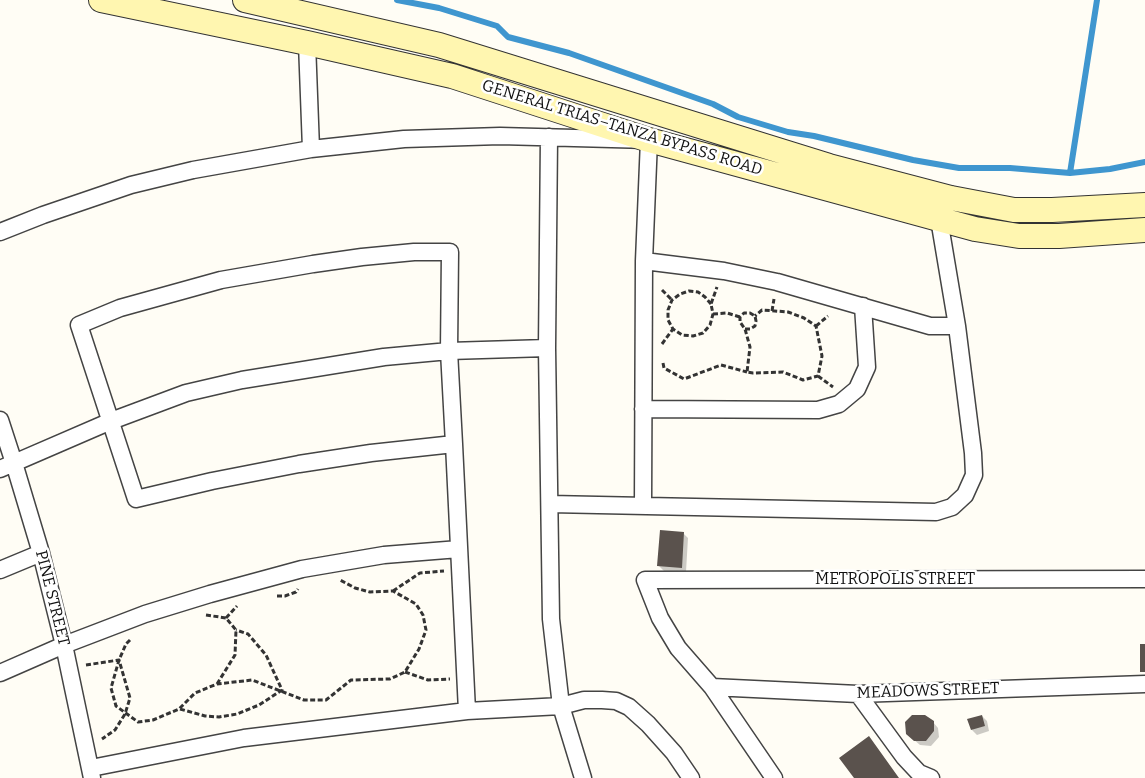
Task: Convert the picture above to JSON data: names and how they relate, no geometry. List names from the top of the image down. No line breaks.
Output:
{"streets":{"main road":["GENERAL TRIAS–TANZA BYPASS ROAD"],"street":["METROPOLIS STREET","PINE STREET","MEADOWS STREET"]},"crossings":[["METROPOLIS STREET","MEADOWS STREET"]]}
